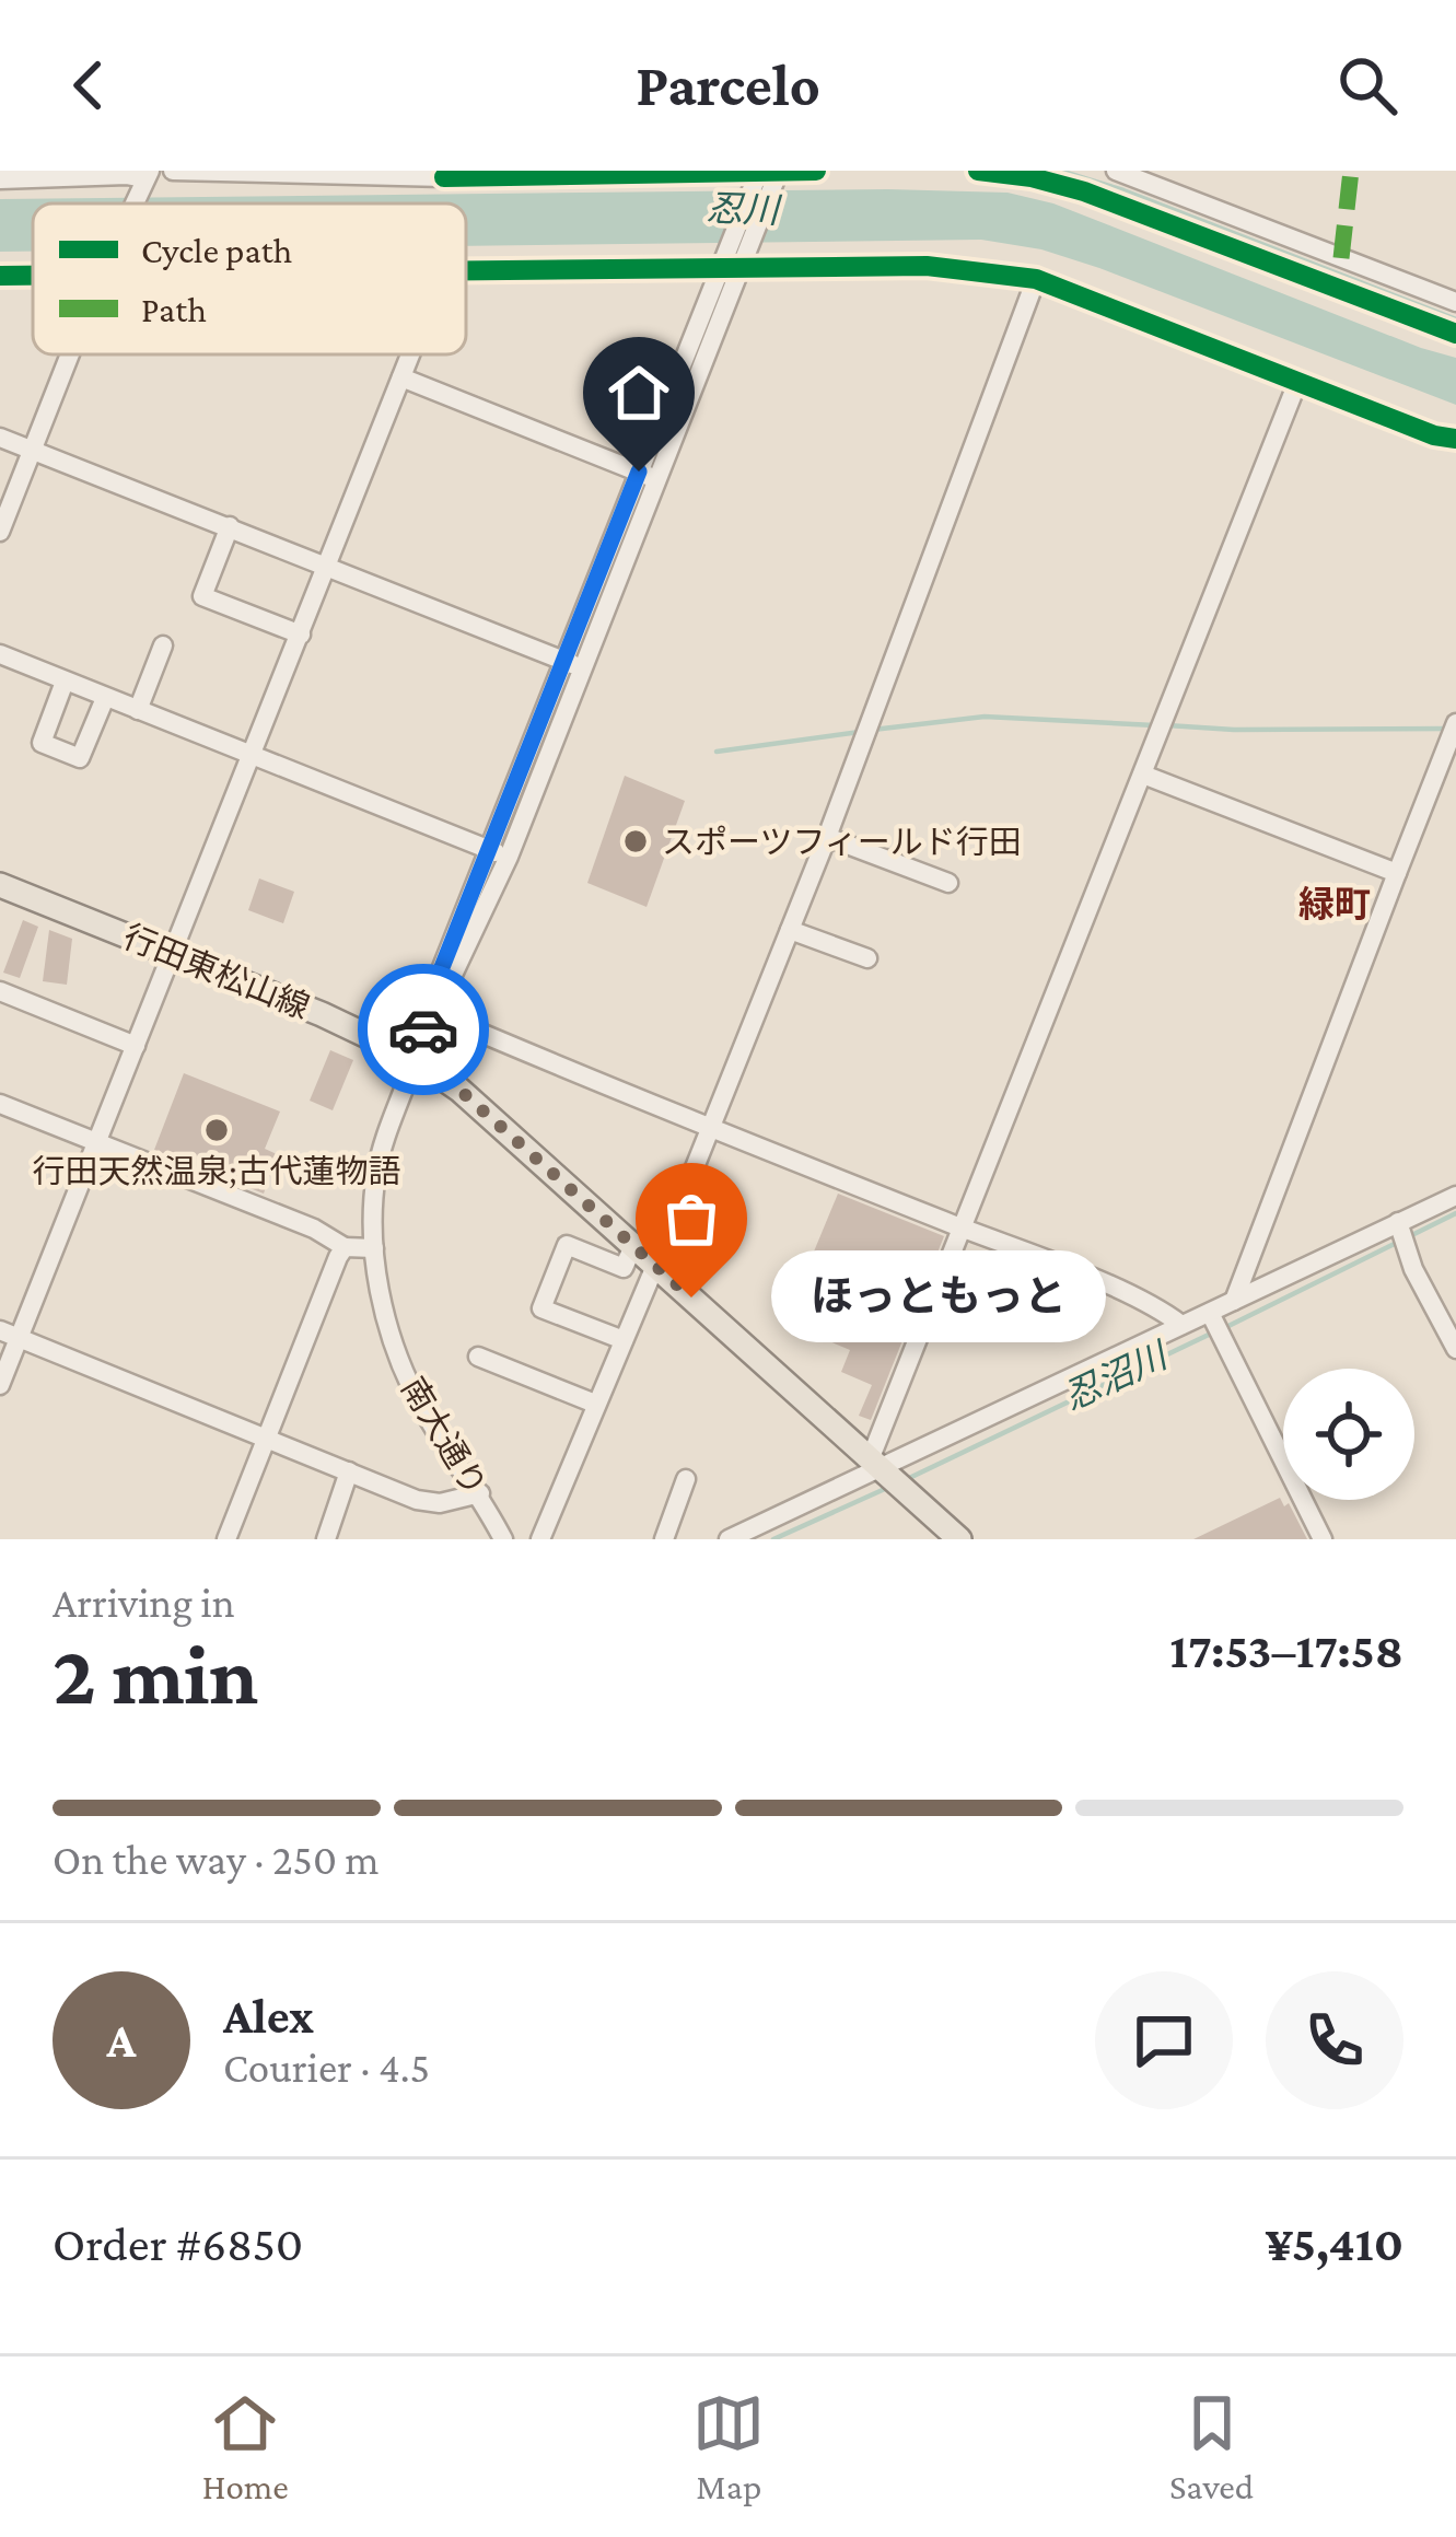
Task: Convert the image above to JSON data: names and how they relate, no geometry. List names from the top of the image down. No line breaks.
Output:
{"streets":{"main road":["行田東松山線"],"street":["南大通り"]},"crossings":[["行田東松山線","南大通り"]],"districts":["緑町"],"water":["忍川","忍沼川"],"places":["スポーツフィールド行田","行田天然温泉;古代蓮物語","ほっともっと"],"legend":["Cycle path","Path"],"page":{"header":"Parcelo","bubble":"ほっともっと","heading":["2 min","Arriving in","17:53–17:58"],"panel":["Alex","Courier · 4.5","Order #6850","¥5,410"],"bar":"On the way · 250 m","round":"A","tabs":["Home","Map","Saved"]}}
